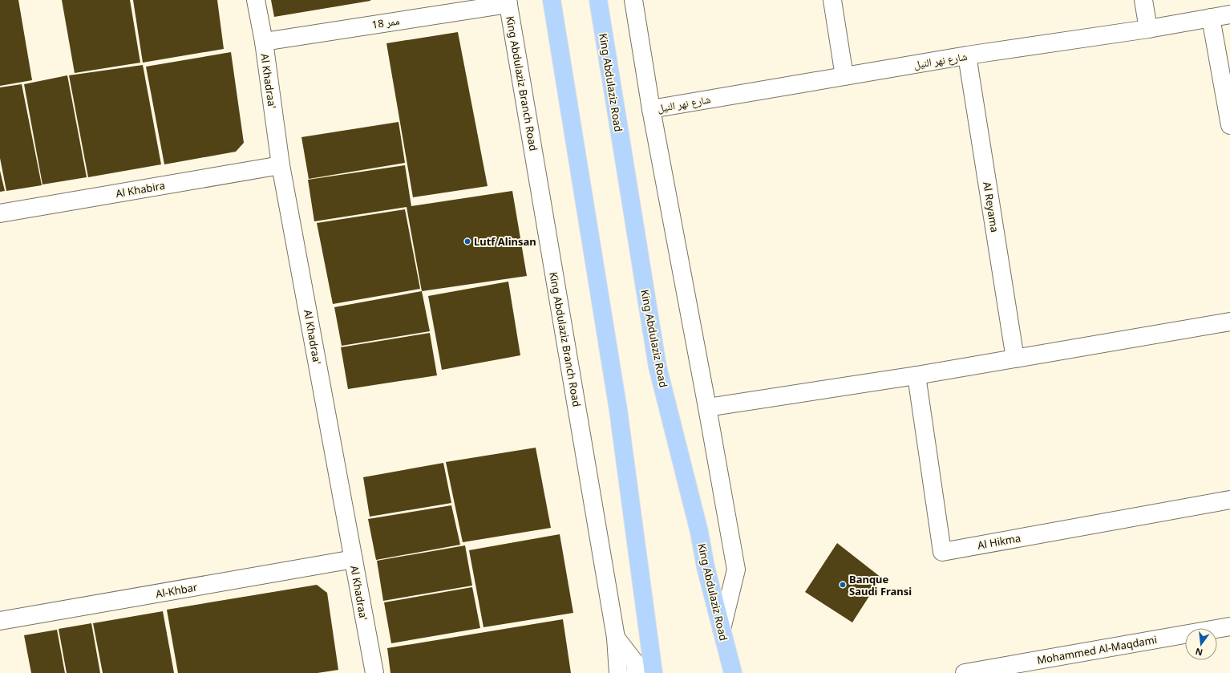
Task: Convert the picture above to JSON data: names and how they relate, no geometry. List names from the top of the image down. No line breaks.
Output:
{"streets":{"main road":["King Abdulaziz Road"],"street":["ممر 18","شارع نهر النيل","Al Khadraa'","King Abdulaziz Branch Road","Al Khabira","Al Reyama","Al Hikma","Al-Khbar","Mohammed Al-Maqdami"]},"crossings":[["ممر 18","Al Khadraa'"],["ممر 18","King Abdulaziz Branch Road"],["شارع نهر النيل","Al Reyama"],["Al Khadraa'","Al Khabira"],["Al Khadraa'","Al-Khbar"]],"places":["Lutf Alinsan","Banque Saudi Fransi"],"north":"bottom"}
